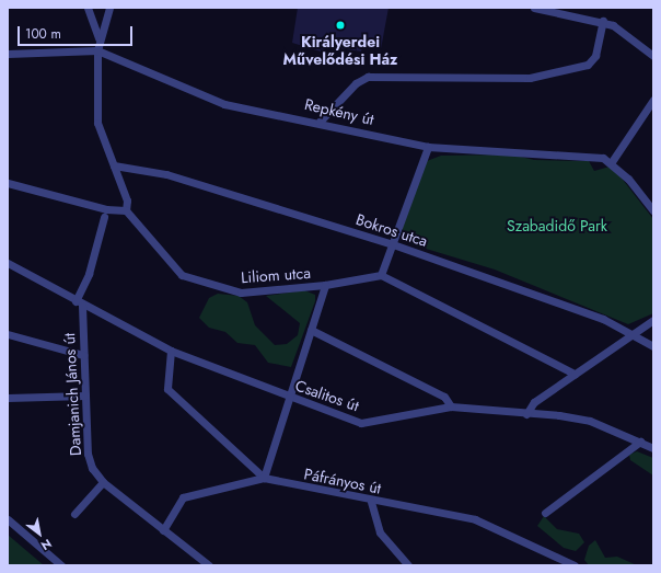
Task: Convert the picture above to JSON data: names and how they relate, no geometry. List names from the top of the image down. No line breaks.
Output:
{"streets":{"street":["Repkény út","Bokros utca","Liliom utca","Damjanich János út","Csalitos út","Páfrányos út"]},"crossings":[["Damjanich János út","Csalitos út"],["Csalitos út","Páfrányos út"]],"parks":["Szabadidő Park"],"places":["Királyerdei Művelődési Ház"],"scale_bar":"100 m","north":"bottom right"}
